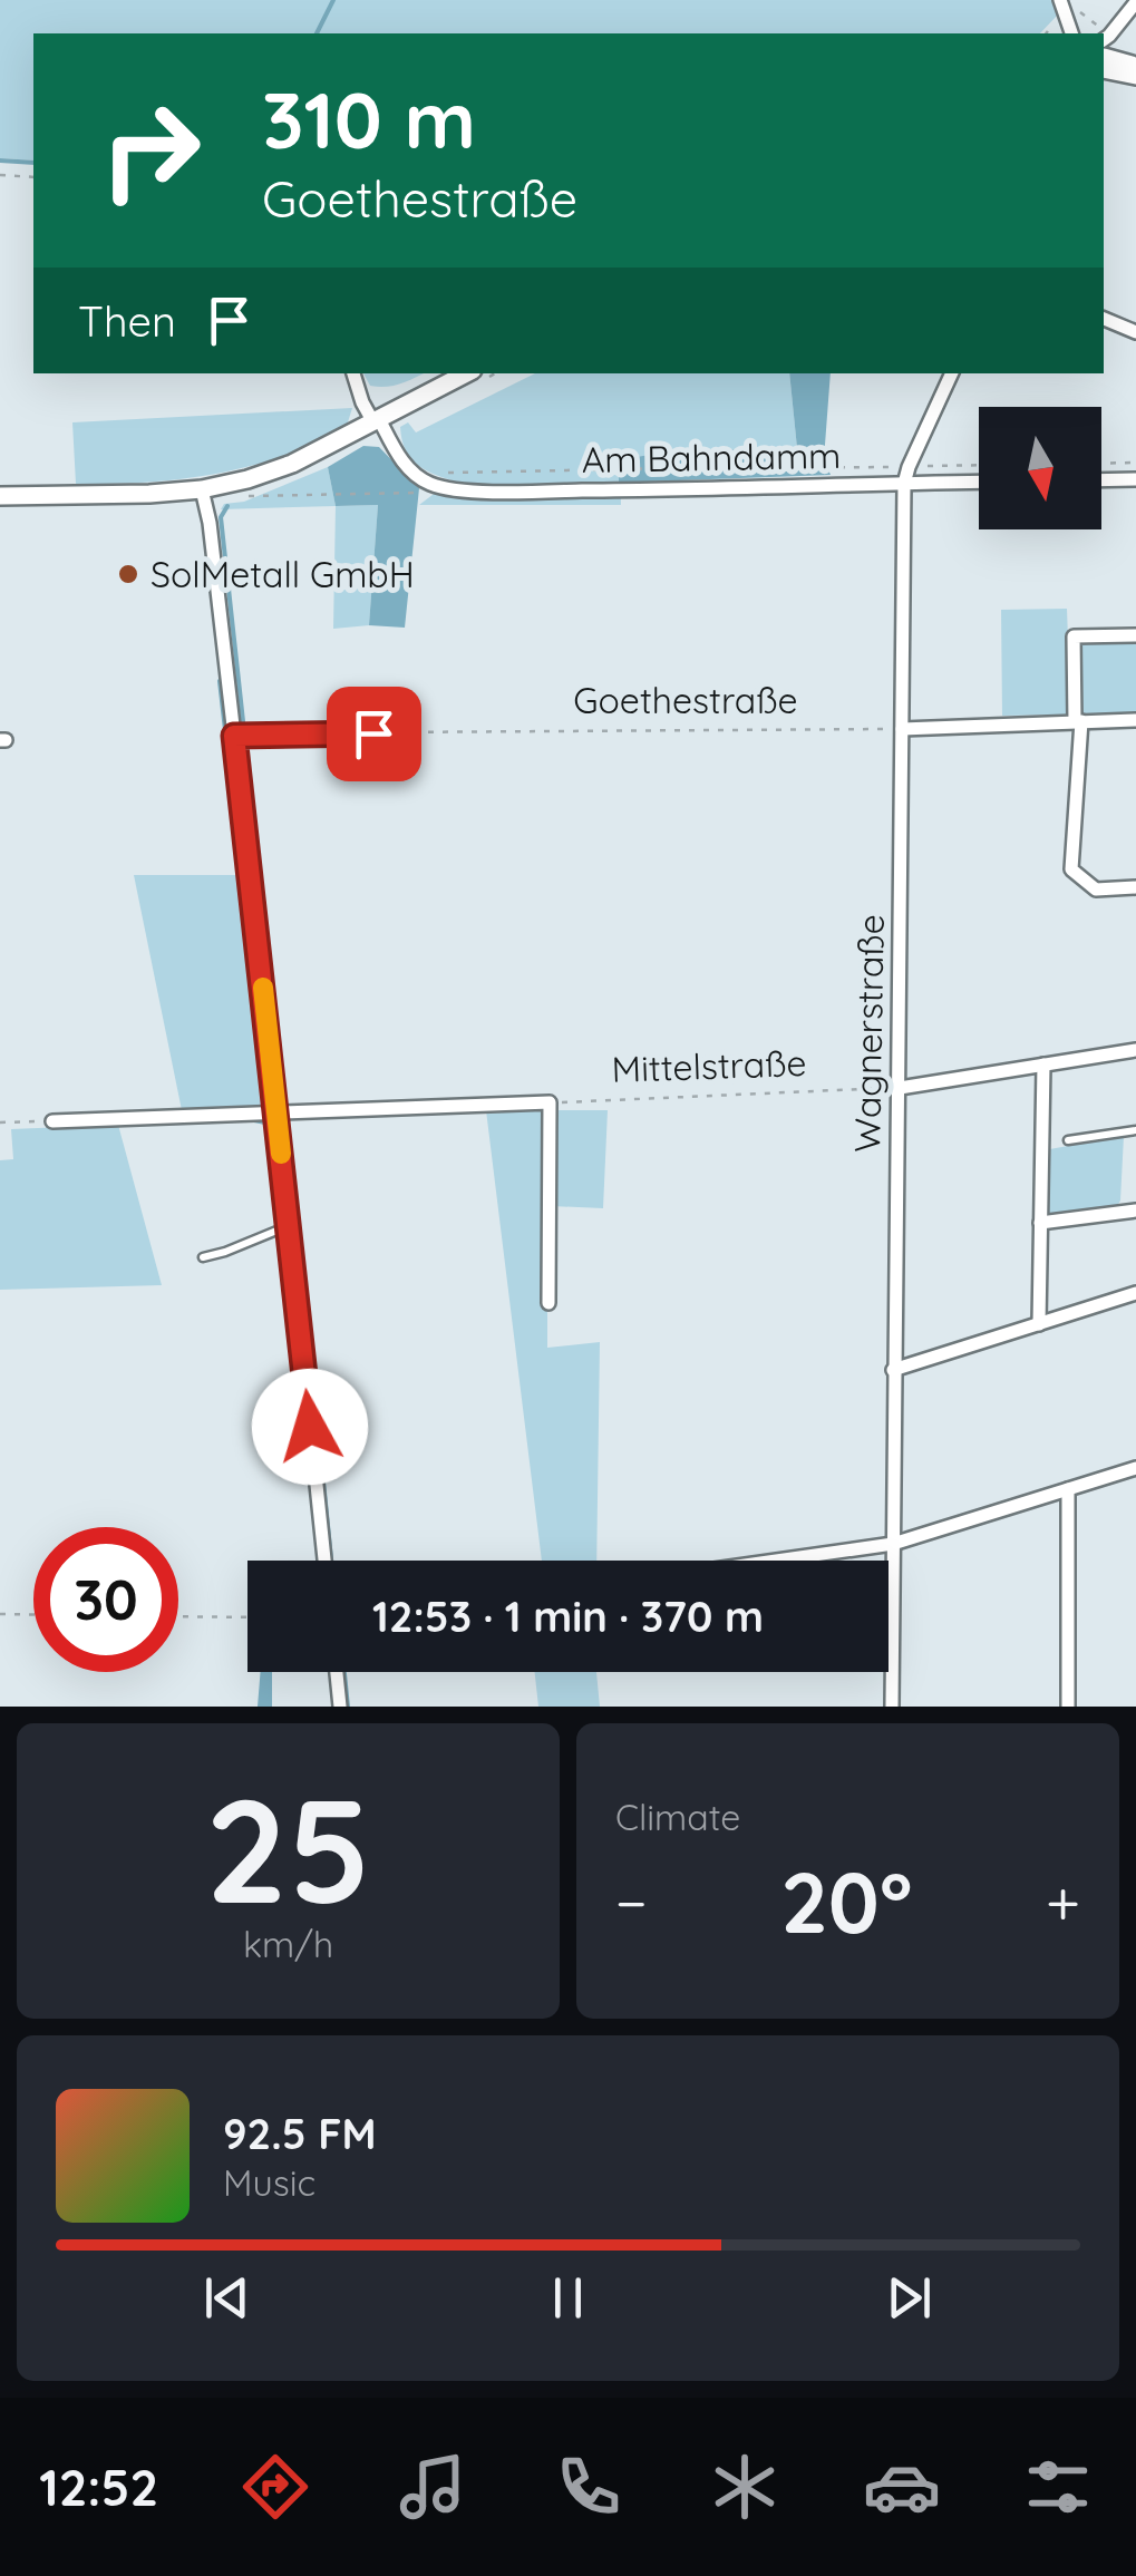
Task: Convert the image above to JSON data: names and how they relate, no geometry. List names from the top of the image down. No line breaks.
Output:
{"streets":{"street":["Am Bahndamm","Wagnerstraße"],"path":["Goethestraße","Mittelstraße"]},"crossings":[["Am Bahndamm","Wagnerstraße"],["Goethestraße","Wagnerstraße"],["Wagnerstraße","Mittelstraße"]],"places":["SolMetall GmbH"],"north":"bottom","page":{"turn":["310 m","Goethestraße"],"then":"Then","limit":"30","trip":"12:53 · 1 min · 370 m","tile":[["25","km/h"],"Climate"],"heat":["−","20°","+"],"song":["92.5 FM","Music"],"tabs":"12:52"}}
